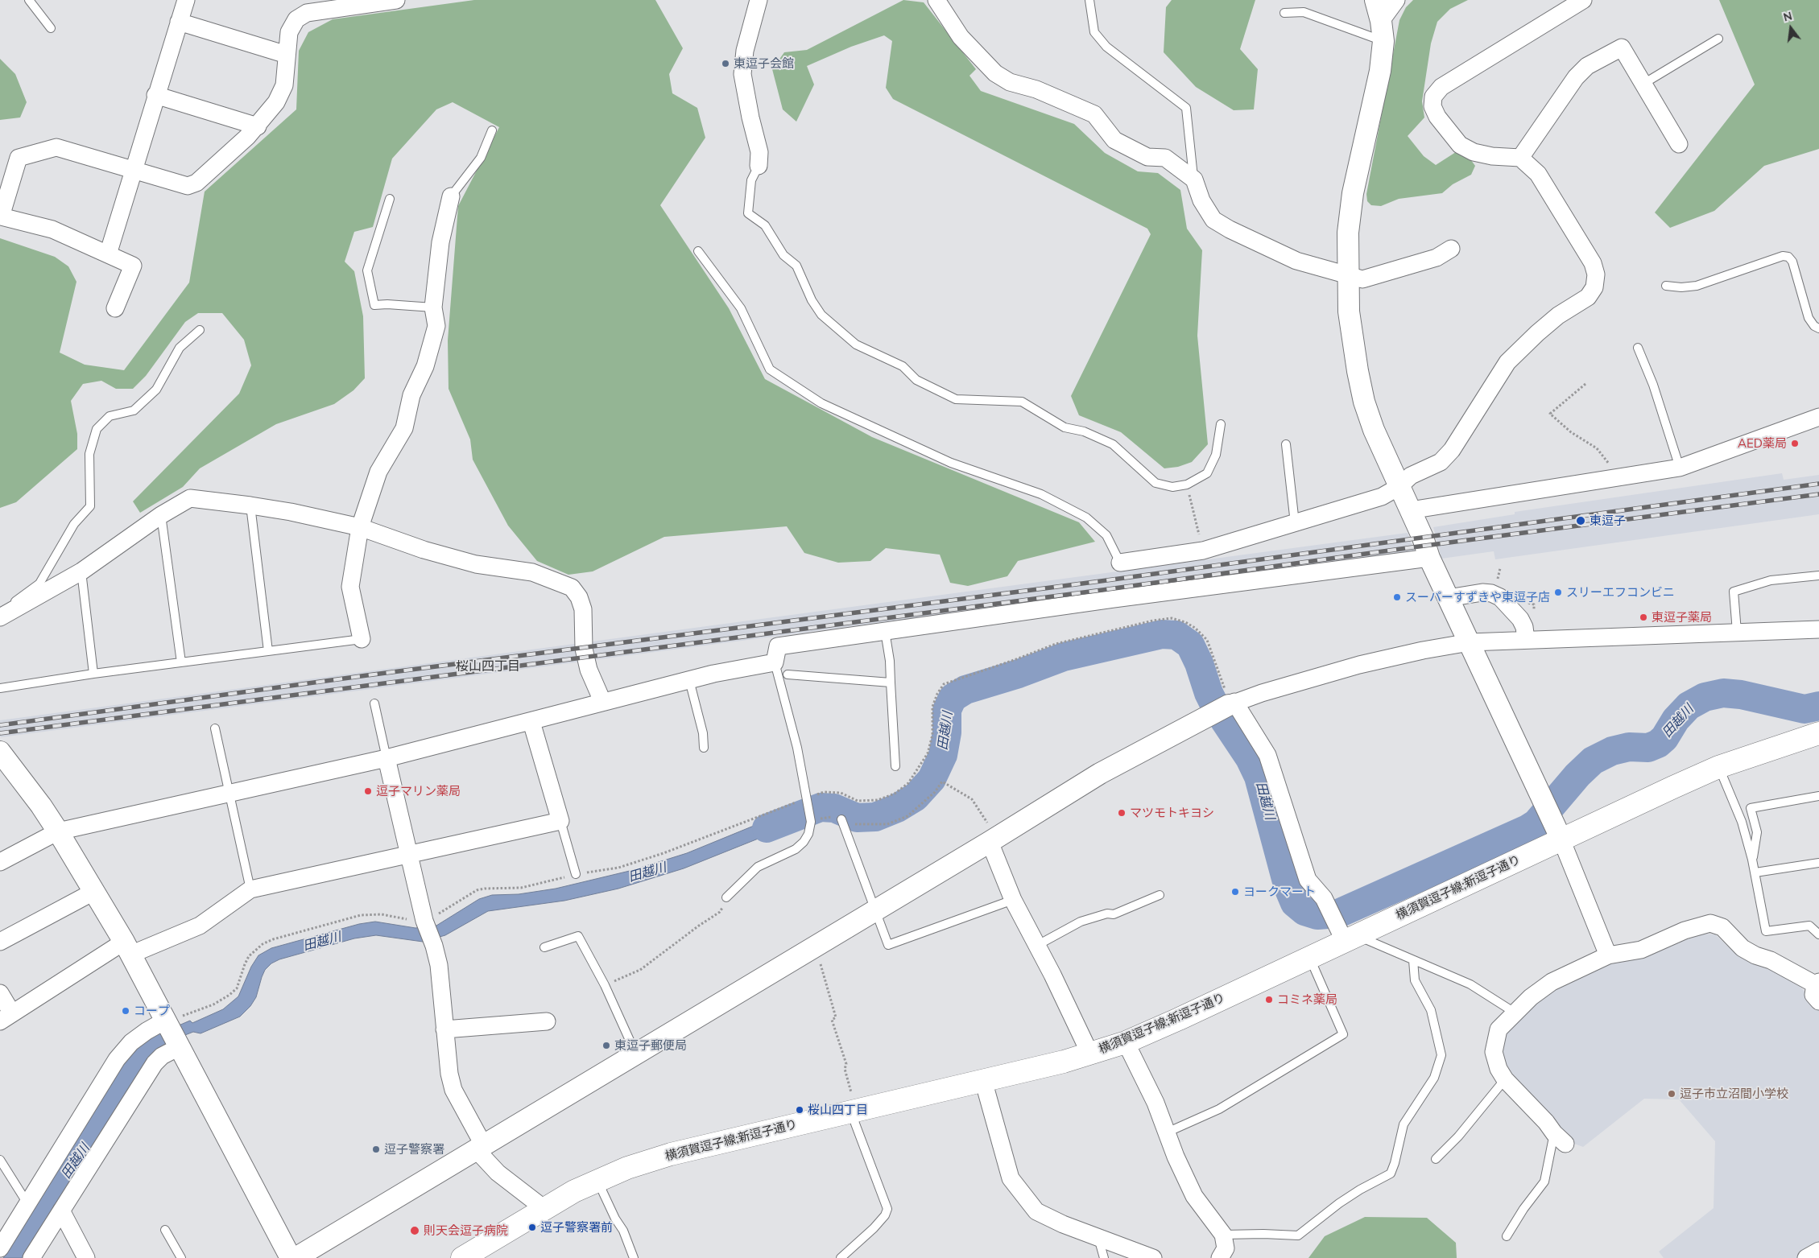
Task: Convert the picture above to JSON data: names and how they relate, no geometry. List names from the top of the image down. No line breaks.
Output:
{"streets":{"main road":["横須賀逗子線;新逗子通り"]},"districts":["桜山四丁目"],"water":["田越川"],"places":["東逗子会館","AED薬局","東逗子","スリーエフコンビニ","スーパーすずきや東逗子店","東逗子薬局","逗子マリン薬局","マツモトキヨシ","ヨークマート","コミネ薬局","コープ","東逗子郵便局","逗子市立沼間小学校","桜山四丁目","逗子警察署","逗子警察署前","則天会逗子病院"],"north":"top"}
